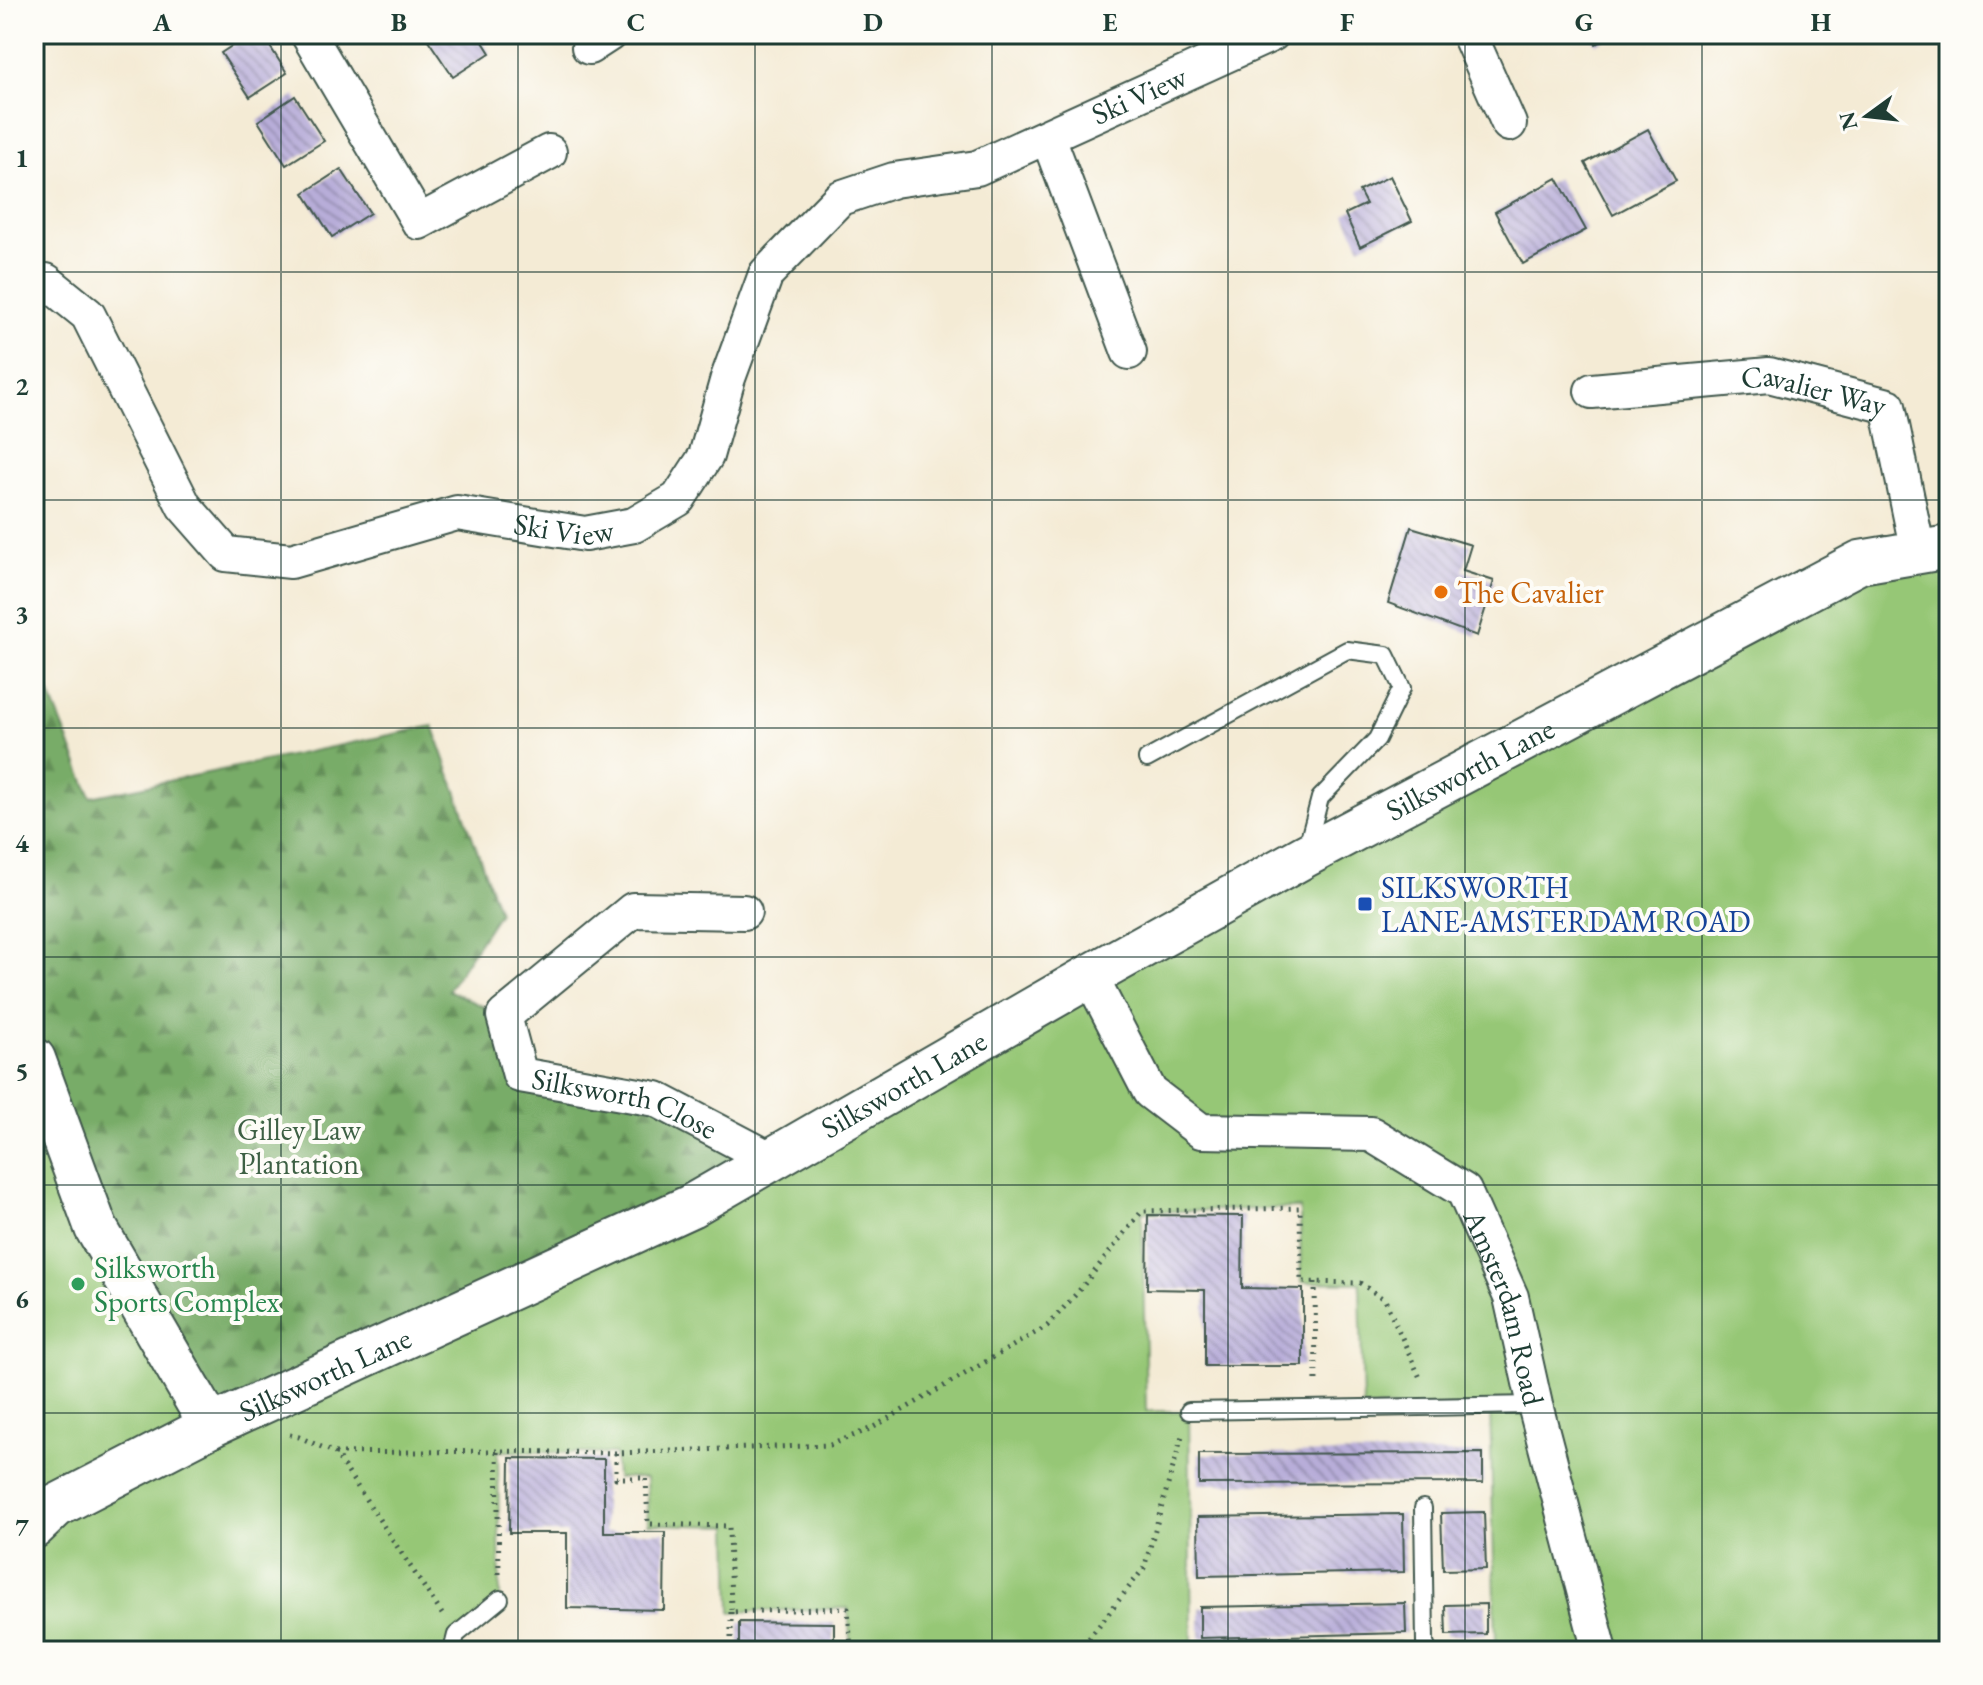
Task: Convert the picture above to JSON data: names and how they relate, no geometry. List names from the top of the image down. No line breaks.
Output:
{"streets":{"street":["Ski View","Cavalier Way","Silksworth Lane","Silksworth Close","Amsterdam Road"]},"crossings":[["Cavalier Way","Silksworth Lane"],["Silksworth Lane","Silksworth Close"],["Silksworth Lane","Amsterdam Road"]],"parks":["Gilley Law Plantation"],"places":{"other":["The Cavalier","Silksworth Sports Complex"],"transit":["SILKSWORTH LANE-AMSTERDAM ROAD"]},"north":"left","grid":{"columns":["A","B","C","D","E","F","G","H"],"rows":["1","2","3","4","5","6","7"]}}
